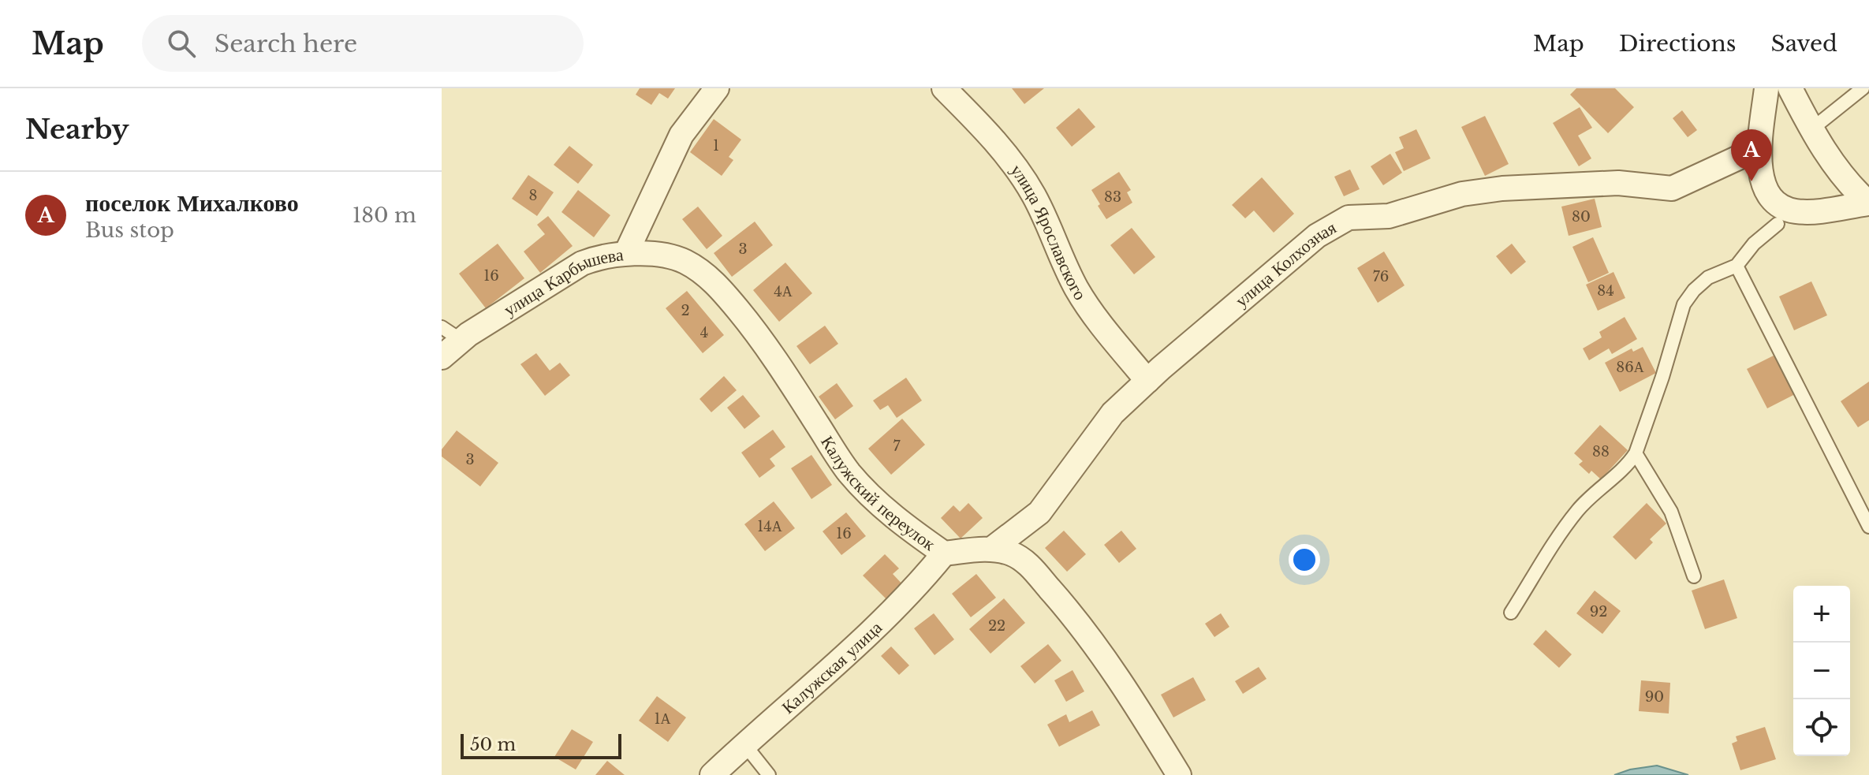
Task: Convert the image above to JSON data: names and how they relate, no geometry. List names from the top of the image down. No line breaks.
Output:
{"streets":{"street":["улица Ярославского","улица Колхозная","улица Карбышева","Калужский переулок","Калужская улица"]},"crossings":[["улица Ярославского","улица Колхозная"],["улица Колхозная","Калужский переулок"],["улица Карбышева","Калужский переулок"],["Калужский переулок","Калужская улица"]],"house_numbers":["1","8","83","80","3","16","76","84","4А","2","4","86А","7","88","3","14А","16","92","22","90","1А"],"scale_bar":"50 m","page":{"header":"Map","search":"Search here","nav":["Map","Directions","Saved"],"heading":"Nearby","pins":"A","list":[{"mark":"A","name":"поселок Михалково","note":"Bus stop","value":"180 m"}],"map_buttons":["+","−"],"scale":"50 m"}}
